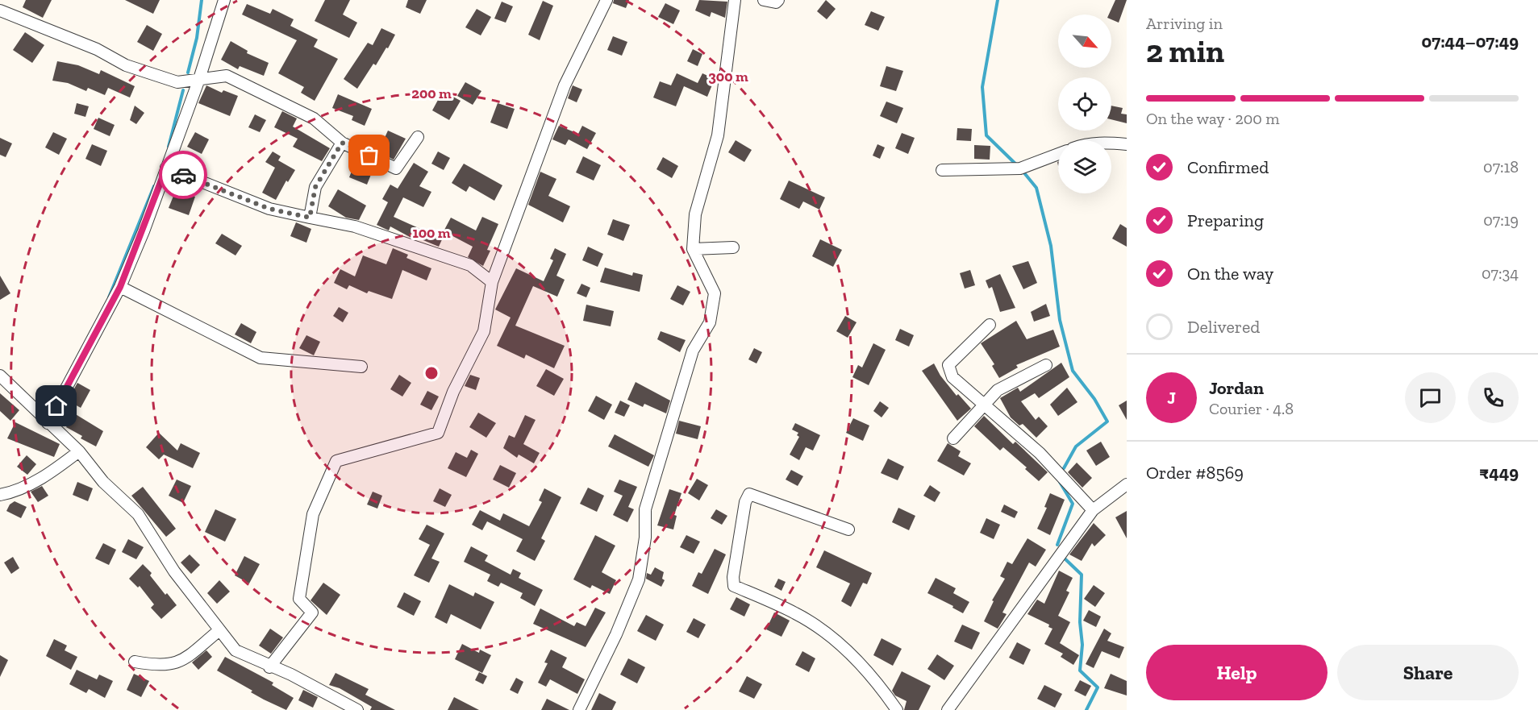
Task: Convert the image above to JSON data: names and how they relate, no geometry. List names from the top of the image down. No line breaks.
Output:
{"north":"bottom right","page":{"heading":["2 min","Arriving in","07:44–07:49"],"panel":["Jordan","Courier · 4.8","Order #8569","₹449"],"bar":"On the way · 200 m","list":[["Confirmed","07:18"],["Preparing","07:19"],["On the way","07:34"],"Delivered"],"round":"J","buttons":["Help","Share"]},"rings":["300 m","200 m","100 m"]}
